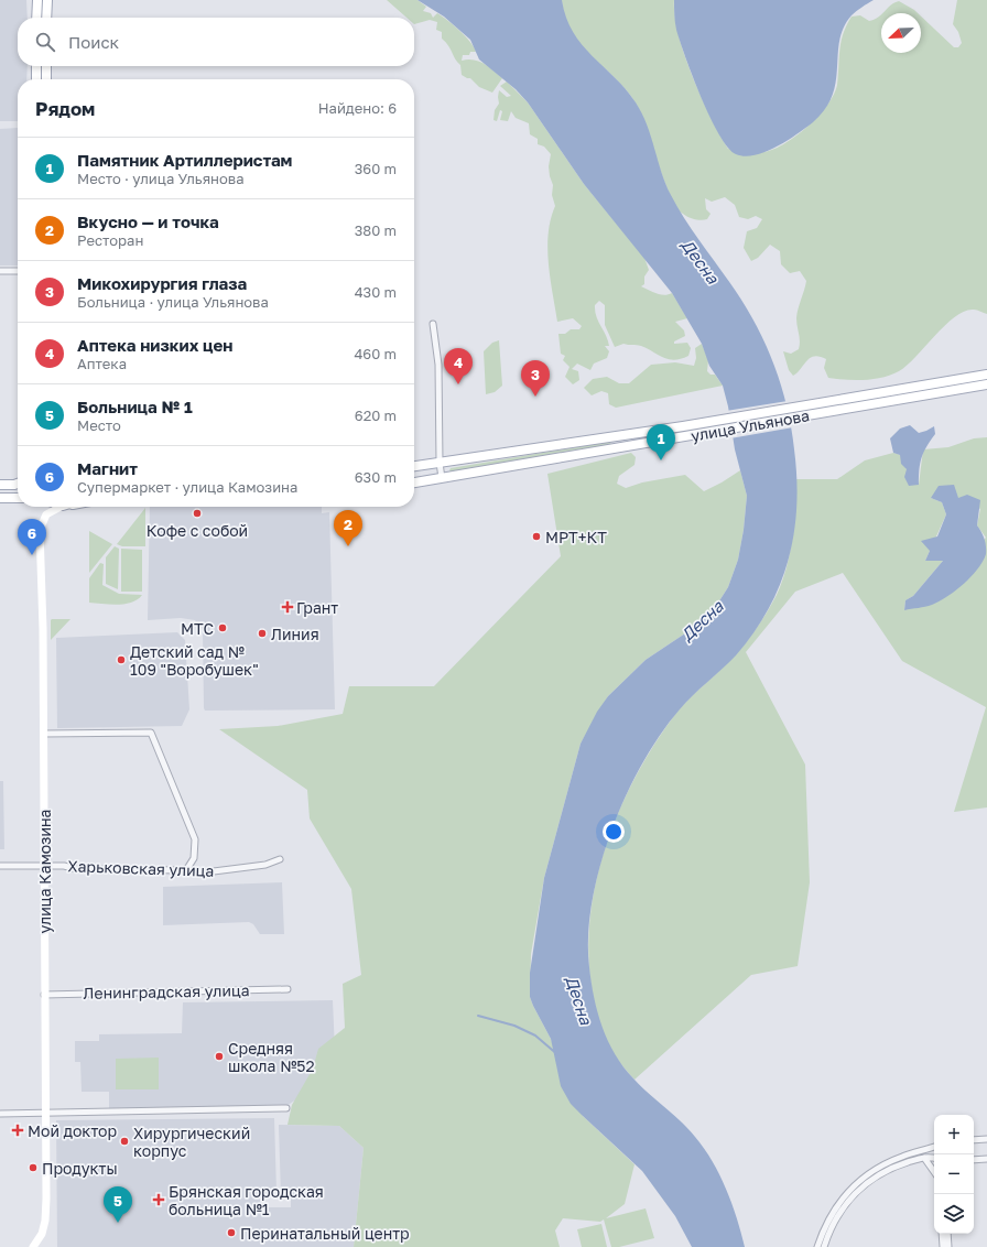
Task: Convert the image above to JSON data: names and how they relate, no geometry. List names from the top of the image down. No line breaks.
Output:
{"streets":{"main road":["улица Ульянова"],"street":["Харьковская улица","улица Камозина","Ленинградская улица"]},"crossings":[["Харьковская улица","улица Камозина"],["улица Камозина","Ленинградская улица"]],"water":["Десна"],"places":{"other":["Кофе с собой","МРТ+КТ","МТС","Линия","Детский сад № 109 \"Воробушек\"","Средняя школа №52","Хирургический корпус","Продукты","Перинатальный центр"],"health":["Грант","Мой доктор","Брянская городская больница №1"]},"north":"bottom left","page":{"search":"Поиск","heading":["Рядом","Найдено: 6"],"list":[{"mark":"1","name":"Памятник Артиллеристам","note":"Место · улица Ульянова","value":"360 m"},{"mark":"2","name":"Вкусно — и точка","note":"Ресторан","value":"380 m"},{"mark":"3","name":"Микохирургия глаза","note":"Больница · улица Ульянова","value":"430 m"},{"mark":"4","name":"Аптека низких цен","note":"Аптека","value":"460 m"},{"mark":"5","name":"Больница № 1","note":"Место","value":"620 m"},{"mark":"6","name":"Магнит","note":"Супермаркет · улица Камозина","value":"630 m"}],"pins":["4","3","1","2","6","5"],"map_buttons":["+","−"]}}
